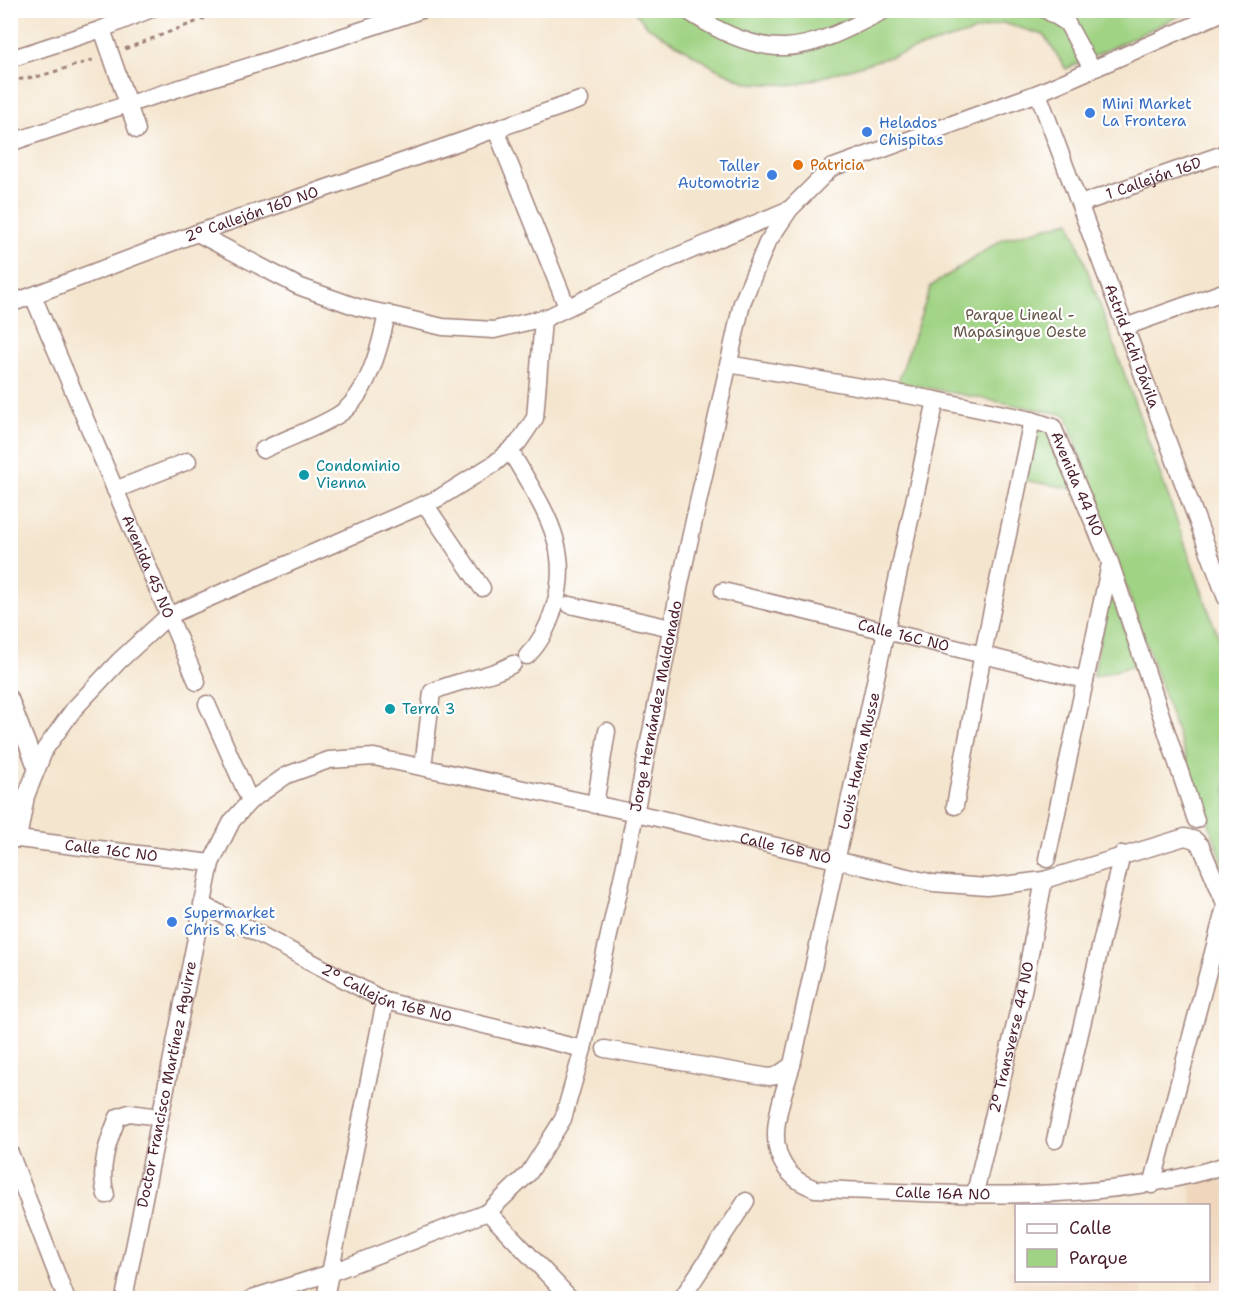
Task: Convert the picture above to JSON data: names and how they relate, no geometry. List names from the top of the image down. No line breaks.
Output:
{"streets":{"street":["1 Callejón 16D","2° Callejón 16D NO","Astrid Achi Dávila","Avenida 44 NO","Avenida 45 NO","Calle 16C NO","Jorge Hernández Maldonado","Louis Hanna Musse","Calle 16B NO","2° Callejón 16B NO","2° Transverse 44 NO","Doctor Francisco Martínez Aguirre","Calle 16A NO"]},"crossings":[["1 Callejón 16D","Astrid Achi Dávila"],["2° Callejón 16D NO","Avenida 45 NO"],["Astrid Achi Dávila","Jorge Hernández Maldonado"],["Avenida 44 NO","Jorge Hernández Maldonado"],["Avenida 44 NO","Louis Hanna Musse"],["Avenida 45 NO","Calle 16C NO"],["Calle 16C NO","Louis Hanna Musse"],["Calle 16C NO","Doctor Francisco Martínez Aguirre"],["Jorge Hernández Maldonado","Calle 16B NO"],["Jorge Hernández Maldonado","2° Callejón 16B NO"],["Louis Hanna Musse","Calle 16B NO"],["Louis Hanna Musse","Calle 16A NO"],["Calle 16B NO","2° Transverse 44 NO"],["Calle 16B NO","Doctor Francisco Martínez Aguirre"],["2° Callejón 16B NO","Doctor Francisco Martínez Aguirre"],["2° Transverse 44 NO","Calle 16A NO"]],"parks":["Parque Lineal - Mapasingue Oeste"],"places":["Mini Market La Frontera","Helados Chispitas","Patricia","Taller Automotriz","Condominio Vienna","Terra 3","Supermarket Chris & Kris"],"legend":["Calle","Parque"]}
